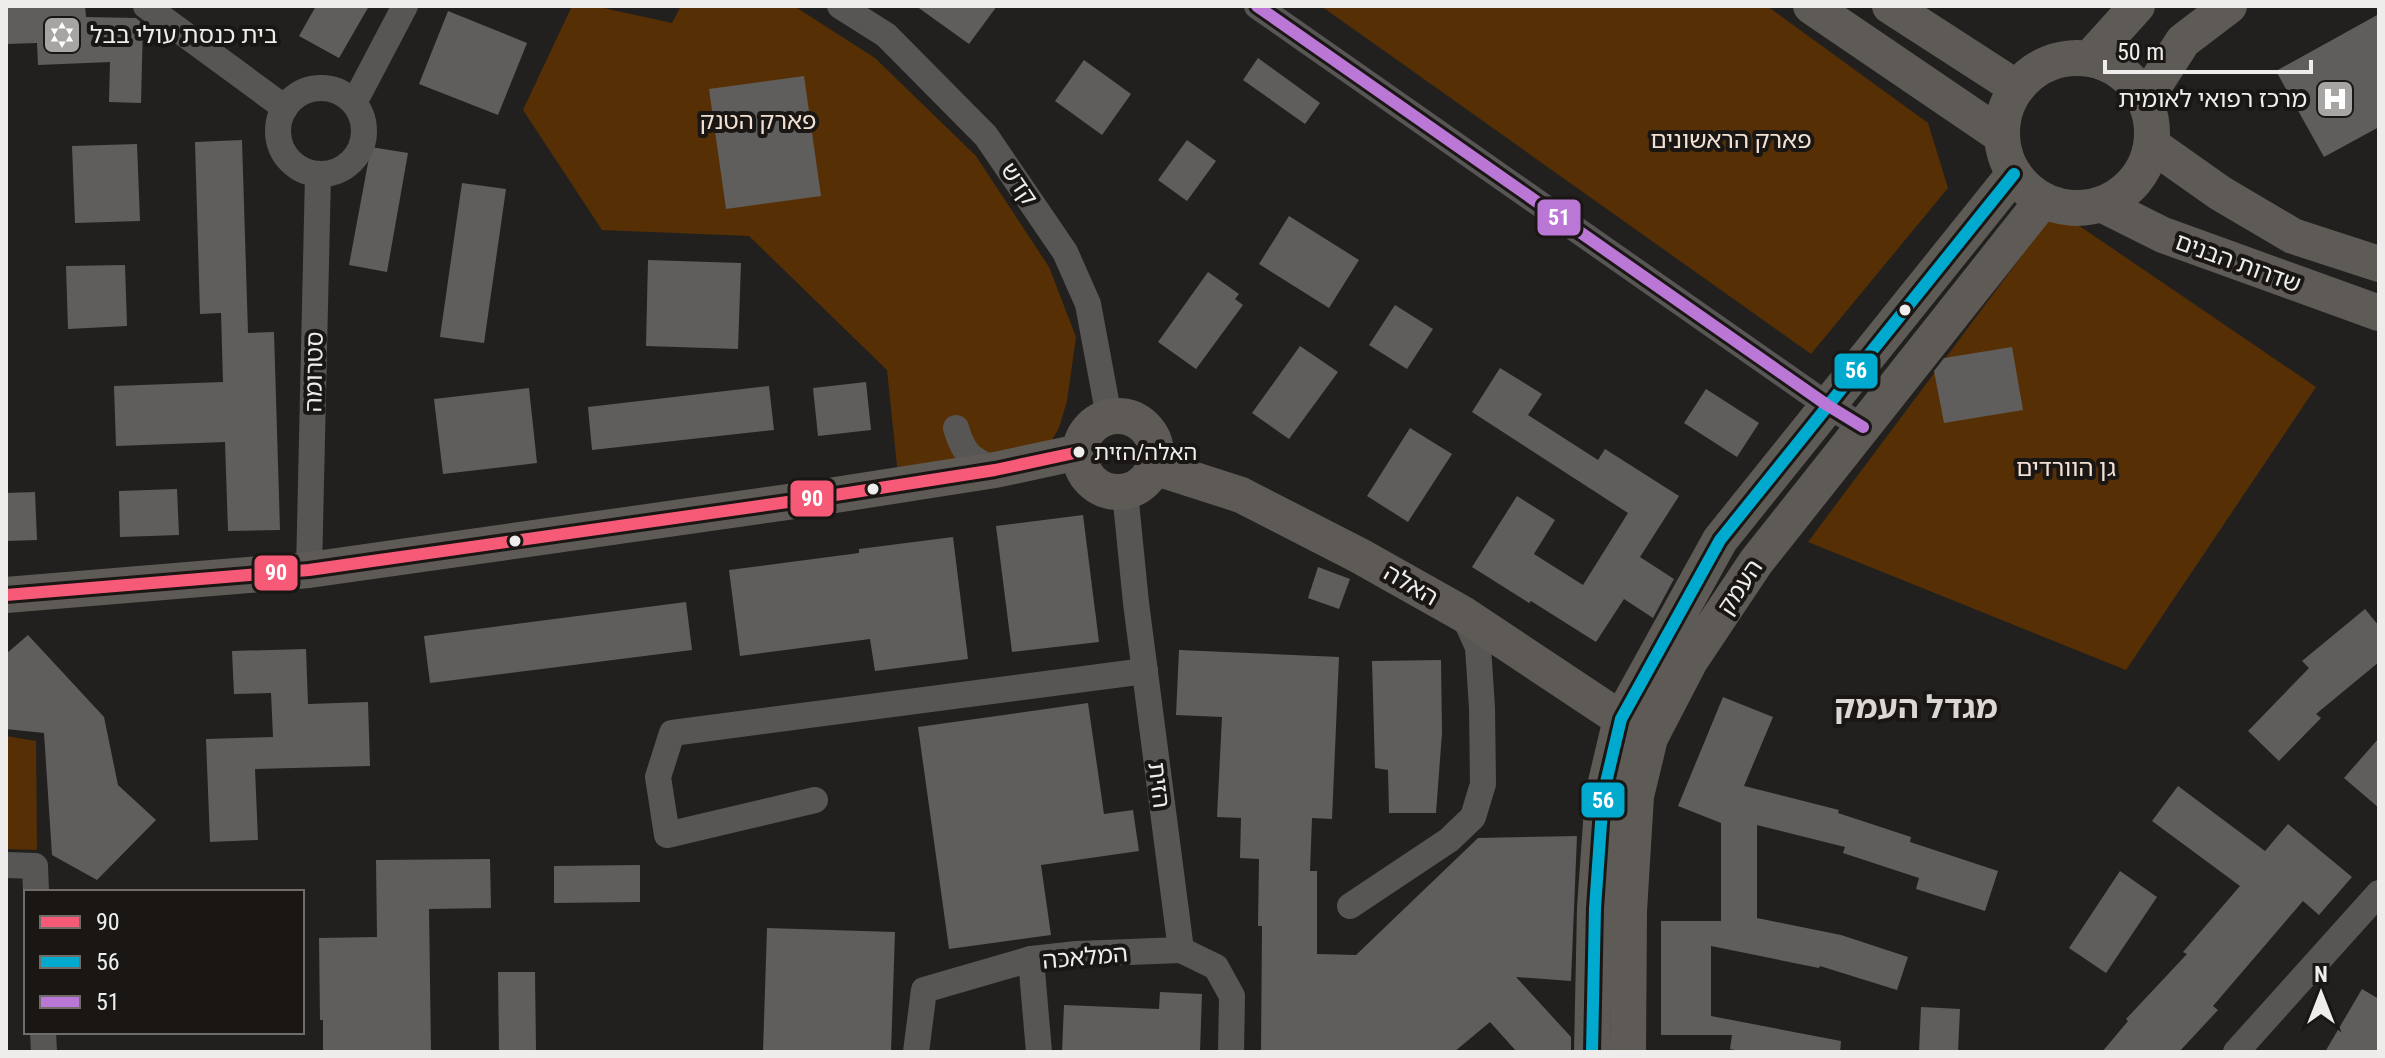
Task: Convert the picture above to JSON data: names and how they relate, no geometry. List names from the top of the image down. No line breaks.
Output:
{"streets":{"main road":["שדרות הבנים","האלה","העמק"],"street":["קדש","סטרומה","הזית","המלאכה"]},"crossings":[["קדש","האלה"],["קדש","הזית"],["שדרות הבנים","העמק"],["האלה","העמק"],["האלה","הזית"],["הזית","המלאכה"]],"districts":["מגדל העמק"],"parks":["פארק הטנק","פארק הראשונים","גן הוורדים"],"places":{"synagogue":["בית כנסת עולי בבל"],"hospital":["מרכז רפואי לאומית"],"other":["האלה/הזית"]},"lines":["transit line 51","transit line 56","transit line 90"],"legend":["90","56","51"],"scale_bar":"50 m","north":"top"}
